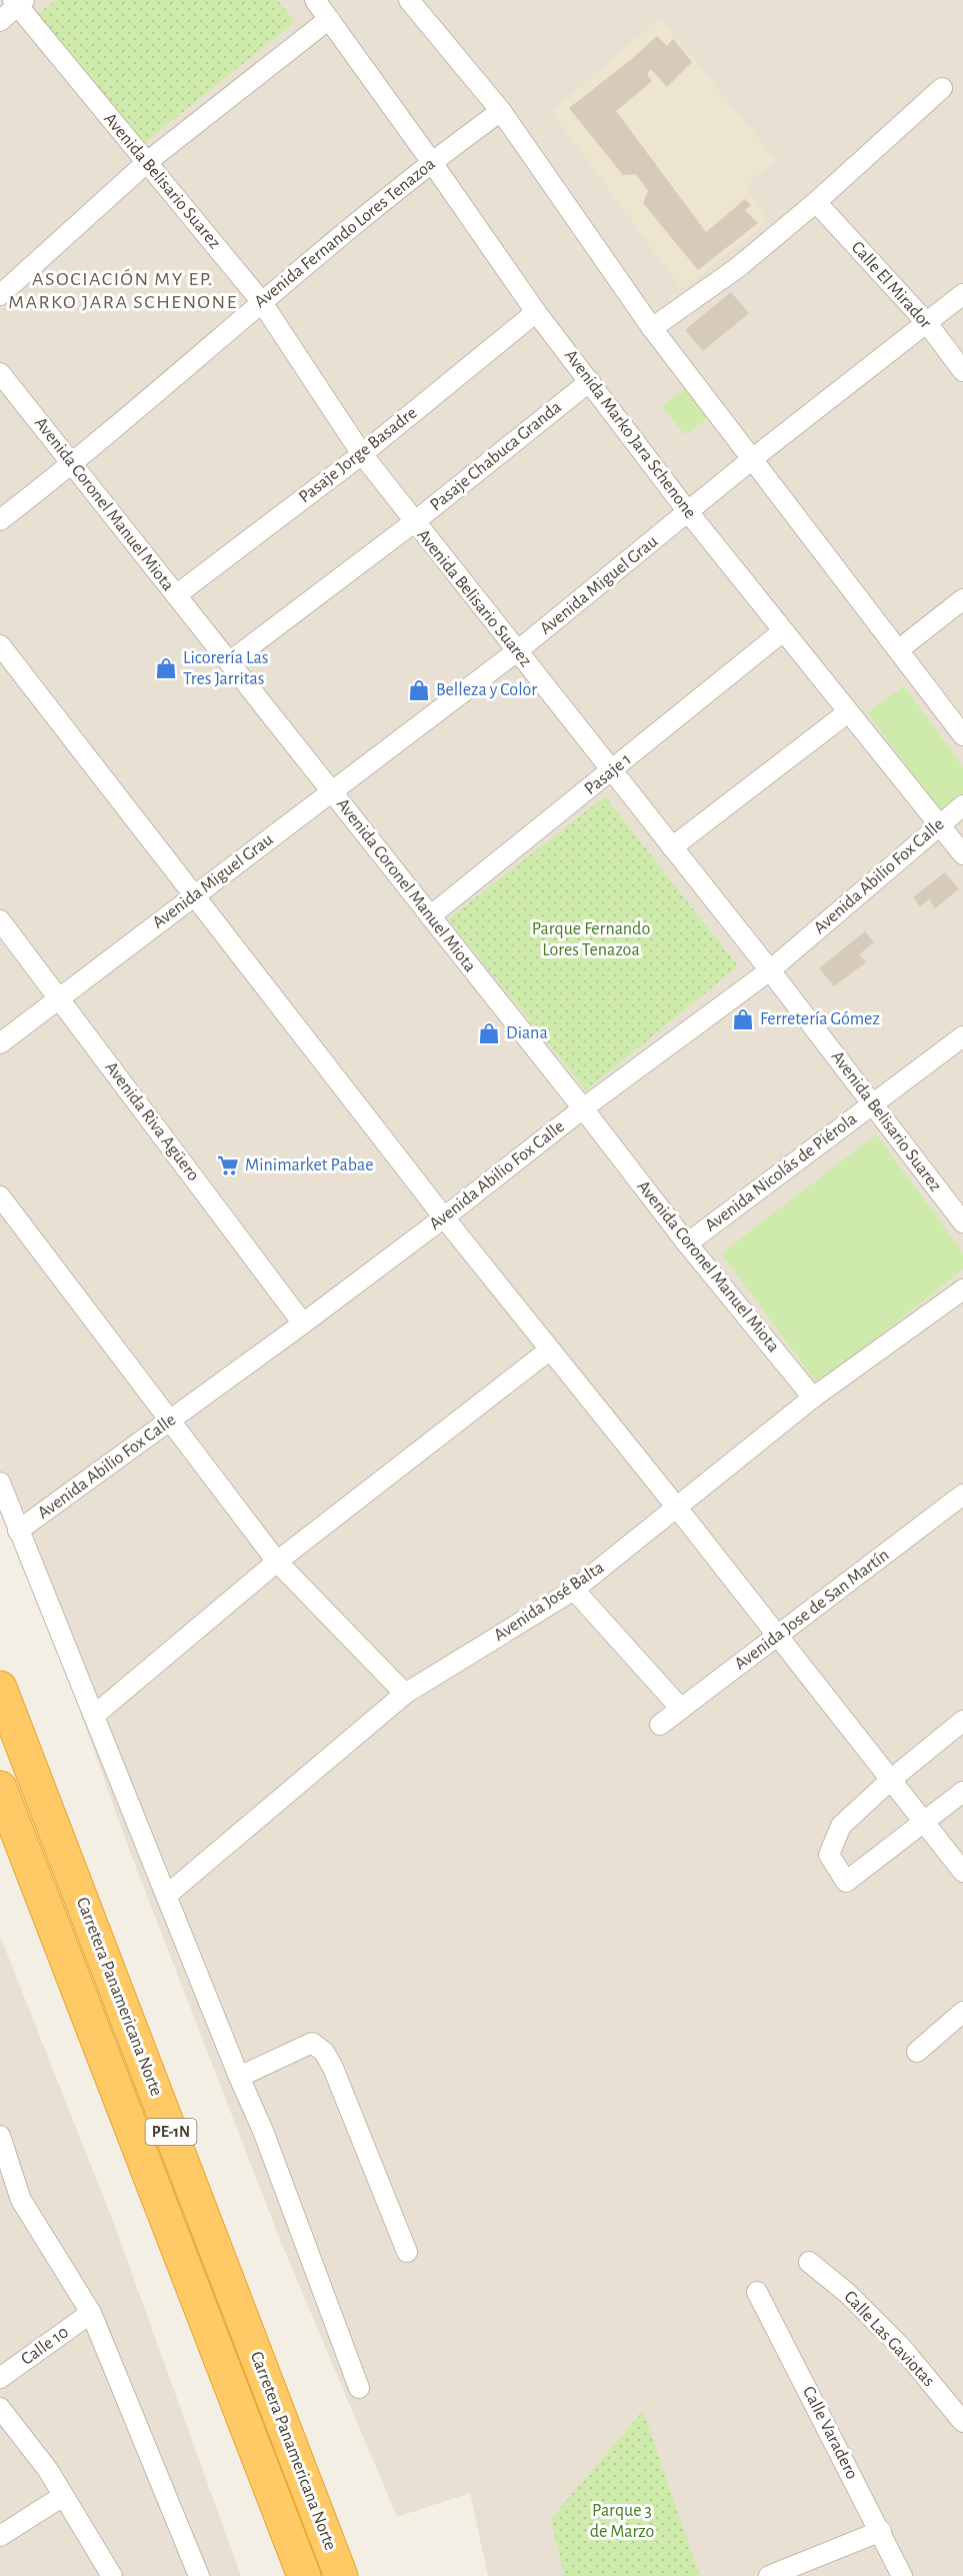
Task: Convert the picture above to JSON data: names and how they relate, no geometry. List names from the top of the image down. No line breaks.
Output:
{"streets":{"highway":["Carretera Panamericana Norte","PE-1N"],"street":["Avenida Belisario Suarez","Avenida Fernando Lores Tenazoa","Calle El Mirador","Avenida Marko Jara Schenone","Pasaje Jorge Basadre","Pasaje Chabuca Granda","Avenida Coronel Manuel Miota","Avenida Miguel Grau","Pasaje 1","Avenida Abilio Fox Calle","Avenida Riva Agüero","Avenida Nicolás de Piérola","Avenida José Balta","Avenida Jose de San Martín","Calle Las Gaviotas","Calle 10","Calle Varadero"]},"crossings":[["Avenida Belisario Suarez","Avenida Fernando Lores Tenazoa"],["Avenida Belisario Suarez","Pasaje Jorge Basadre"],["Avenida Belisario Suarez","Pasaje Chabuca Granda"],["Avenida Belisario Suarez","Avenida Miguel Grau"],["Avenida Belisario Suarez","Pasaje 1"],["Avenida Belisario Suarez","Avenida Abilio Fox Calle"],["Avenida Belisario Suarez","Avenida Nicolás de Piérola"],["Avenida Fernando Lores Tenazoa","Avenida Marko Jara Schenone"],["Avenida Fernando Lores Tenazoa","Avenida Coronel Manuel Miota"],["Calle El Mirador","Avenida Miguel Grau"],["Avenida Marko Jara Schenone","Pasaje Jorge Basadre"],["Avenida Marko Jara Schenone","Pasaje Chabuca Granda"],["Avenida Marko Jara Schenone","Avenida Miguel Grau"],["Avenida Marko Jara Schenone","Pasaje 1"],["Avenida Marko Jara Schenone","Avenida Abilio Fox Calle"],["Pasaje Jorge Basadre","Avenida Coronel Manuel Miota"],["Pasaje Chabuca Granda","Avenida Coronel Manuel Miota"],["Avenida Coronel Manuel Miota","Avenida Miguel Grau"],["Avenida Coronel Manuel Miota","Pasaje 1"],["Avenida Coronel Manuel Miota","Avenida Abilio Fox Calle"],["Avenida Coronel Manuel Miota","Avenida Nicolás de Piérola"],["Avenida Coronel Manuel Miota","Avenida José Balta"],["Avenida Miguel Grau","Avenida Riva Agüero"],["Avenida Abilio Fox Calle","Avenida Riva Agüero"]],"districts":["ASOCIACIÓN MY EP. MARKO JARA SCHENONE"],"parks":["Parque Fernando Lores Tenazoa","Parque 3 de Marzo"],"places":{"shop":["Licorería Las Tres Jarritas","Belleza y Color","Ferretería Gómez","Diana"],"supermarket":["Minimarket Pabae"]}}
